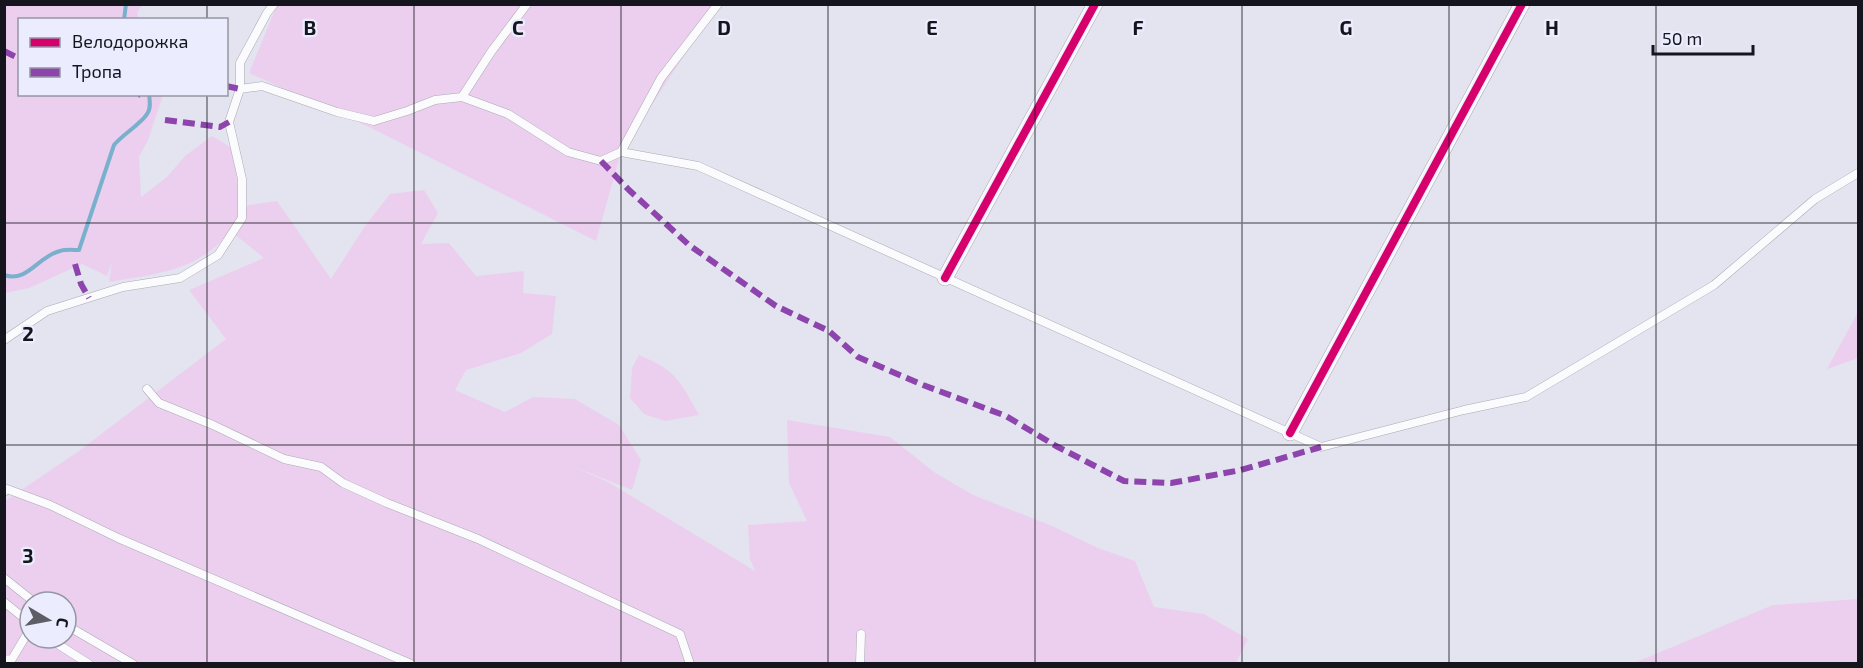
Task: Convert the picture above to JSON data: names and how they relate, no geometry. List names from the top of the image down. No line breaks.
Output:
{"legend":["Велодорожка","Тропа"],"scale_bar":"50 m","north":"right","grid":{"columns":["B","C","D","E","F","G","H"],"rows":["2","3"]}}
